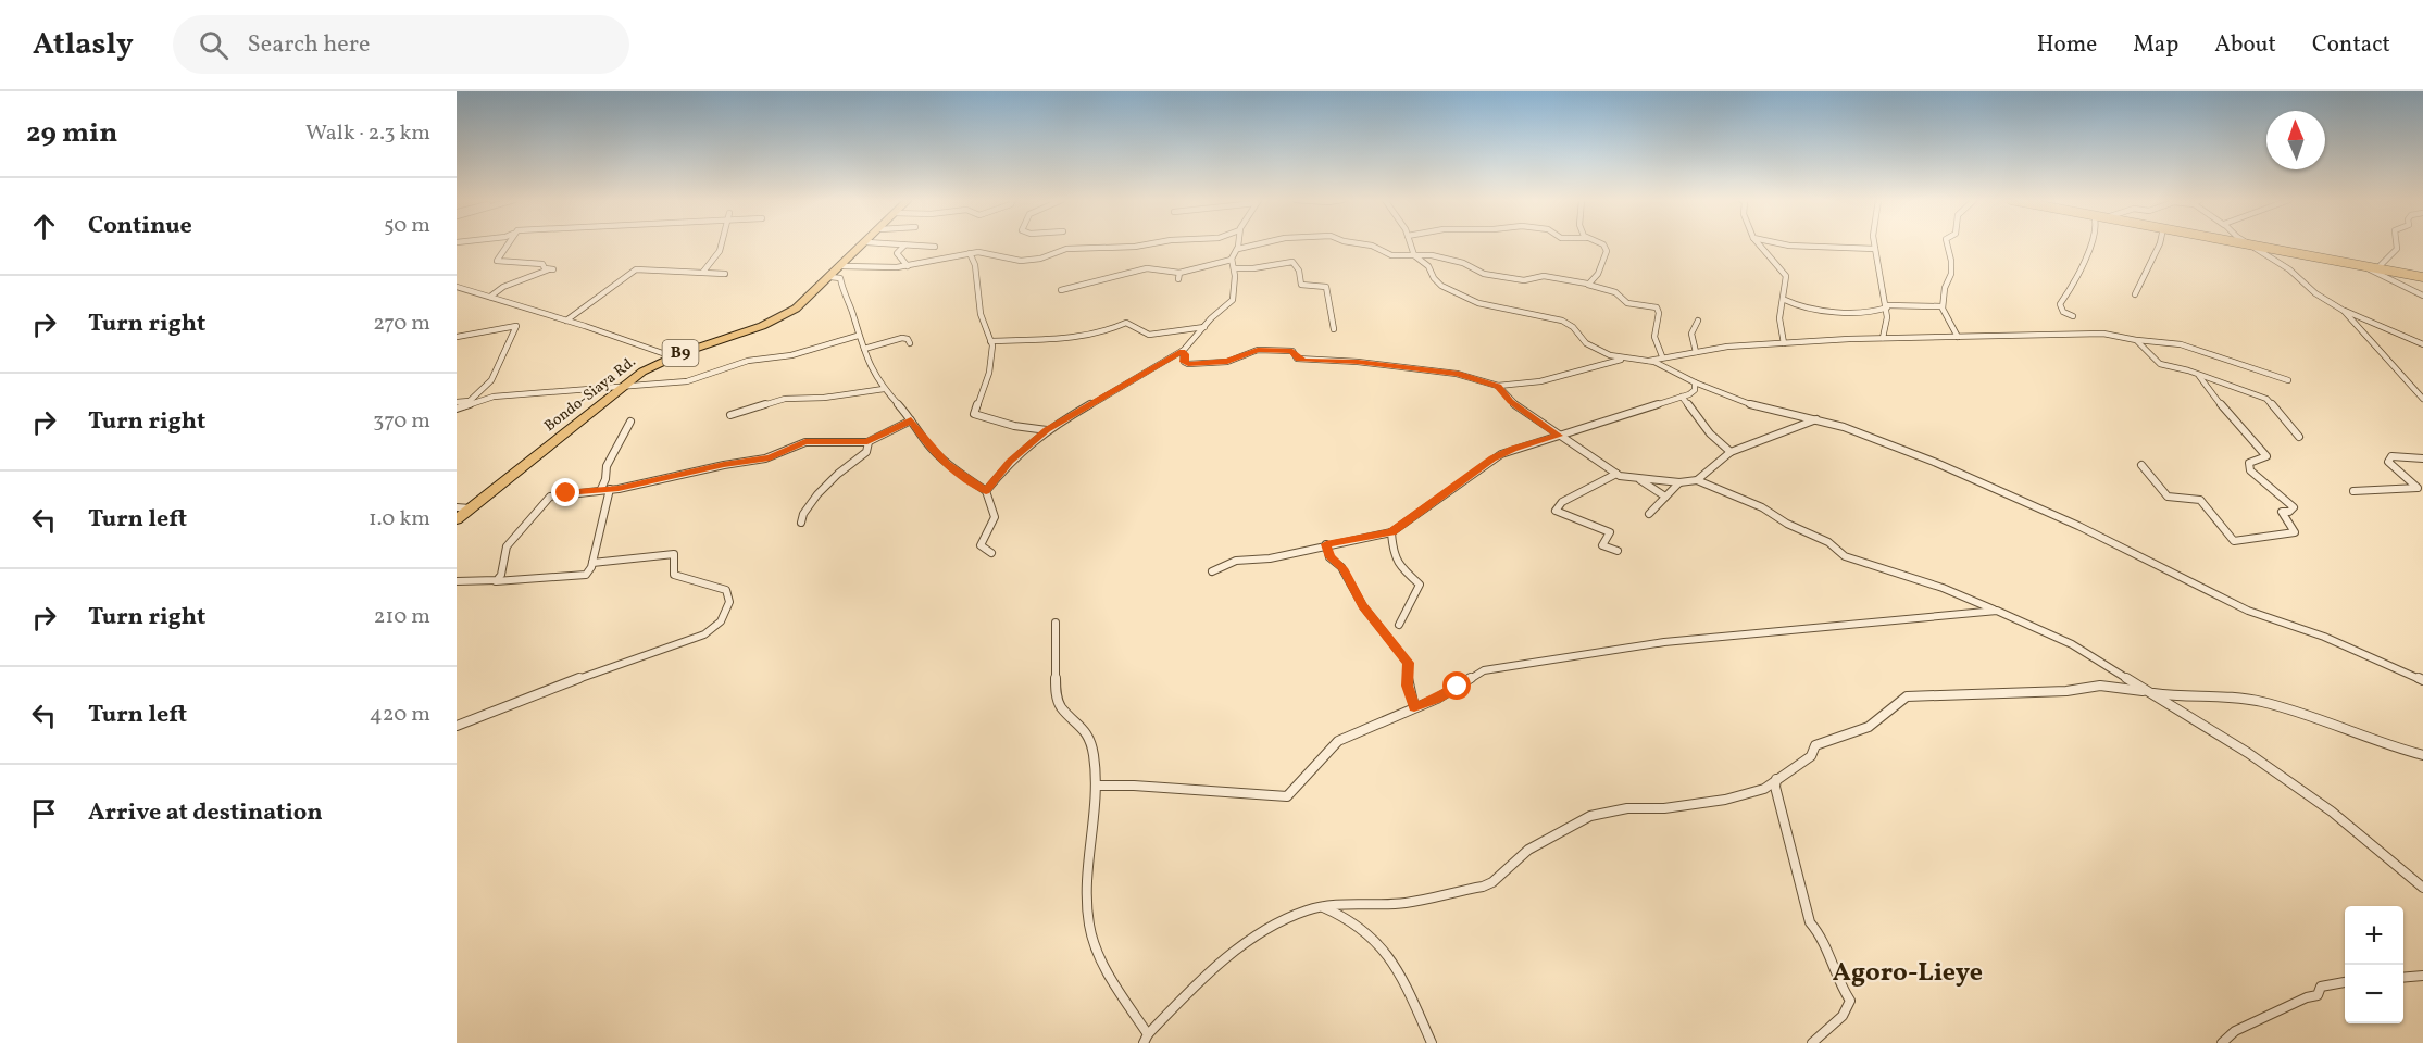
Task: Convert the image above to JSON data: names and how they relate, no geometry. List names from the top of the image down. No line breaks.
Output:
{"streets":{"highway":["B9","Bondo-Siaya Rd."]},"districts":["Agoro-Lieye"],"north":"top","page":{"header":"Atlasly","search":"Search here","nav":["Home","Map","About","Contact"],"heading":["29 min","Walk · 2.3 km"],"list":[["Continue","50 m"],["Turn right","270 m"],["Turn right","370 m"],["Turn left","1.0 km"],["Turn right","210 m"],["Turn left","420 m"],"Arrive at destination"],"map_buttons":["+","−"]}}
